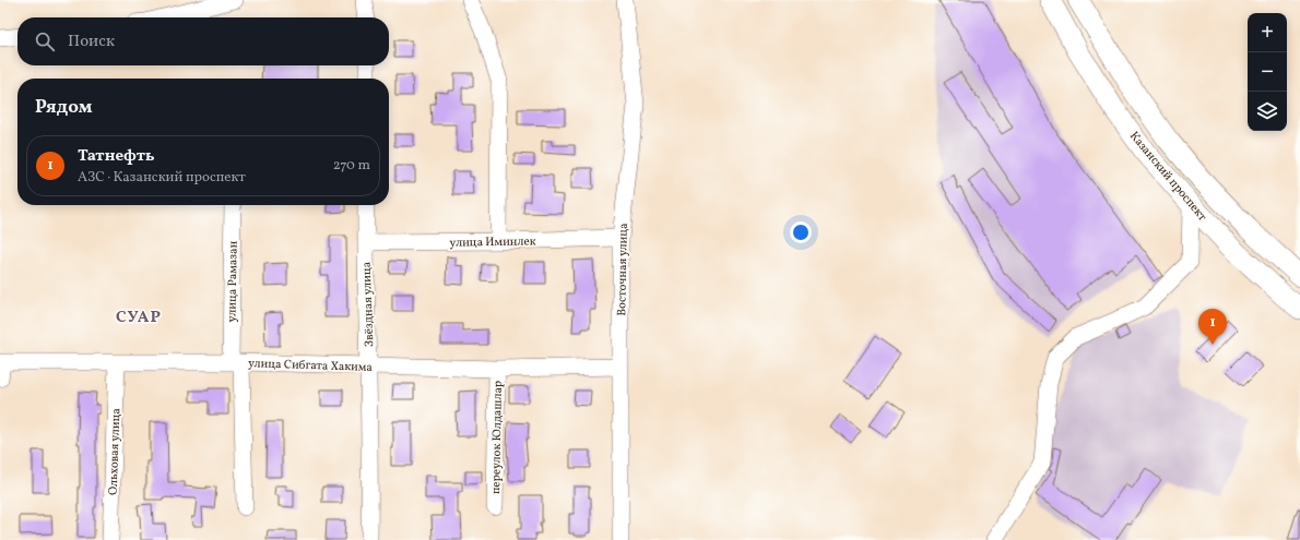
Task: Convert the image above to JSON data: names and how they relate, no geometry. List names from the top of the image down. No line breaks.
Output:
{"streets":{"main road":["Казанский проспект"],"street":["улица Иминлек","Восточная улица","улица Рамазан","Звёздная улица","улица Сибгата Хакима","переулок Юлдашлар","Ольховая улица"]},"crossings":[["улица Иминлек","Восточная улица"],["улица Иминлек","Звёздная улица"],["Восточная улица","улица Сибгата Хакима"],["улица Рамазан","улица Сибгата Хакима"],["Звёздная улица","улица Сибгата Хакима"],["улица Сибгата Хакима","переулок Юлдашлар"],["улица Сибгата Хакима","Ольховая улица"]],"districts":["СУАР"],"page":{"map_buttons":["+","−"],"search":"Поиск","heading":"Рядом","list":[{"mark":"1","name":"Татнефть","note":"АЗС · Казанский проспект","value":"270 m"}],"pins":"1"}}
